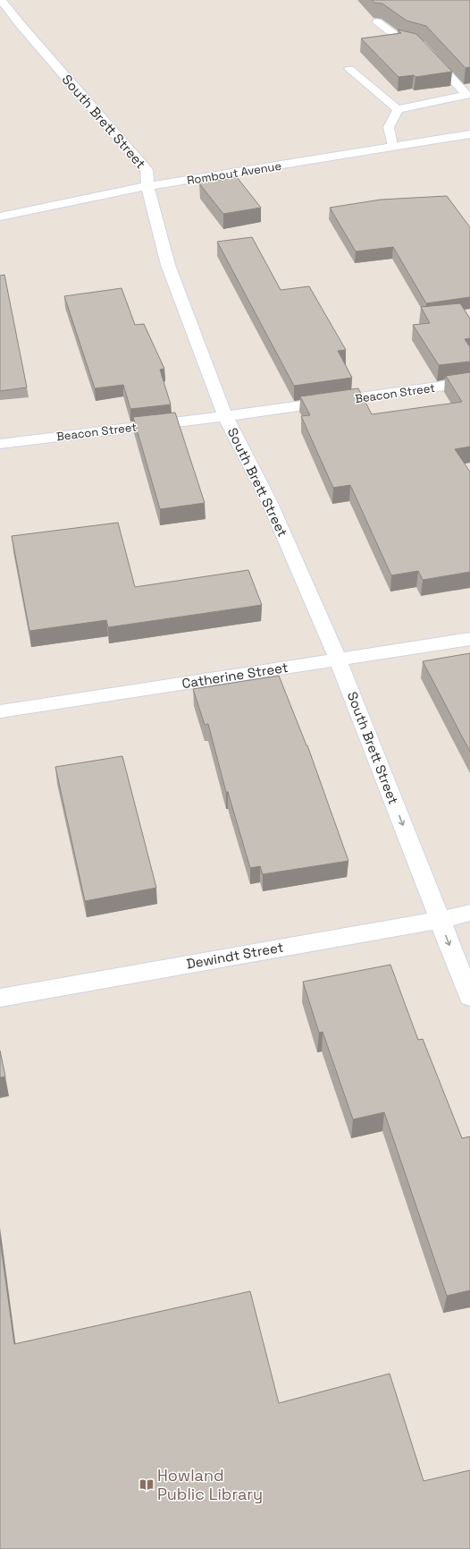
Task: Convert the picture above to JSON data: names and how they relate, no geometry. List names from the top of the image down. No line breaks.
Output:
{"streets":{"street":["South Brett Street","Rombout Avenue","Beacon Street","Catherine Street","Dewindt Street"]},"crossings":[["South Brett Street","Rombout Avenue"],["South Brett Street","Beacon Street"],["South Brett Street","Catherine Street"],["South Brett Street","Dewindt Street"]],"places":{"library":["Howland Public Library"]}}
